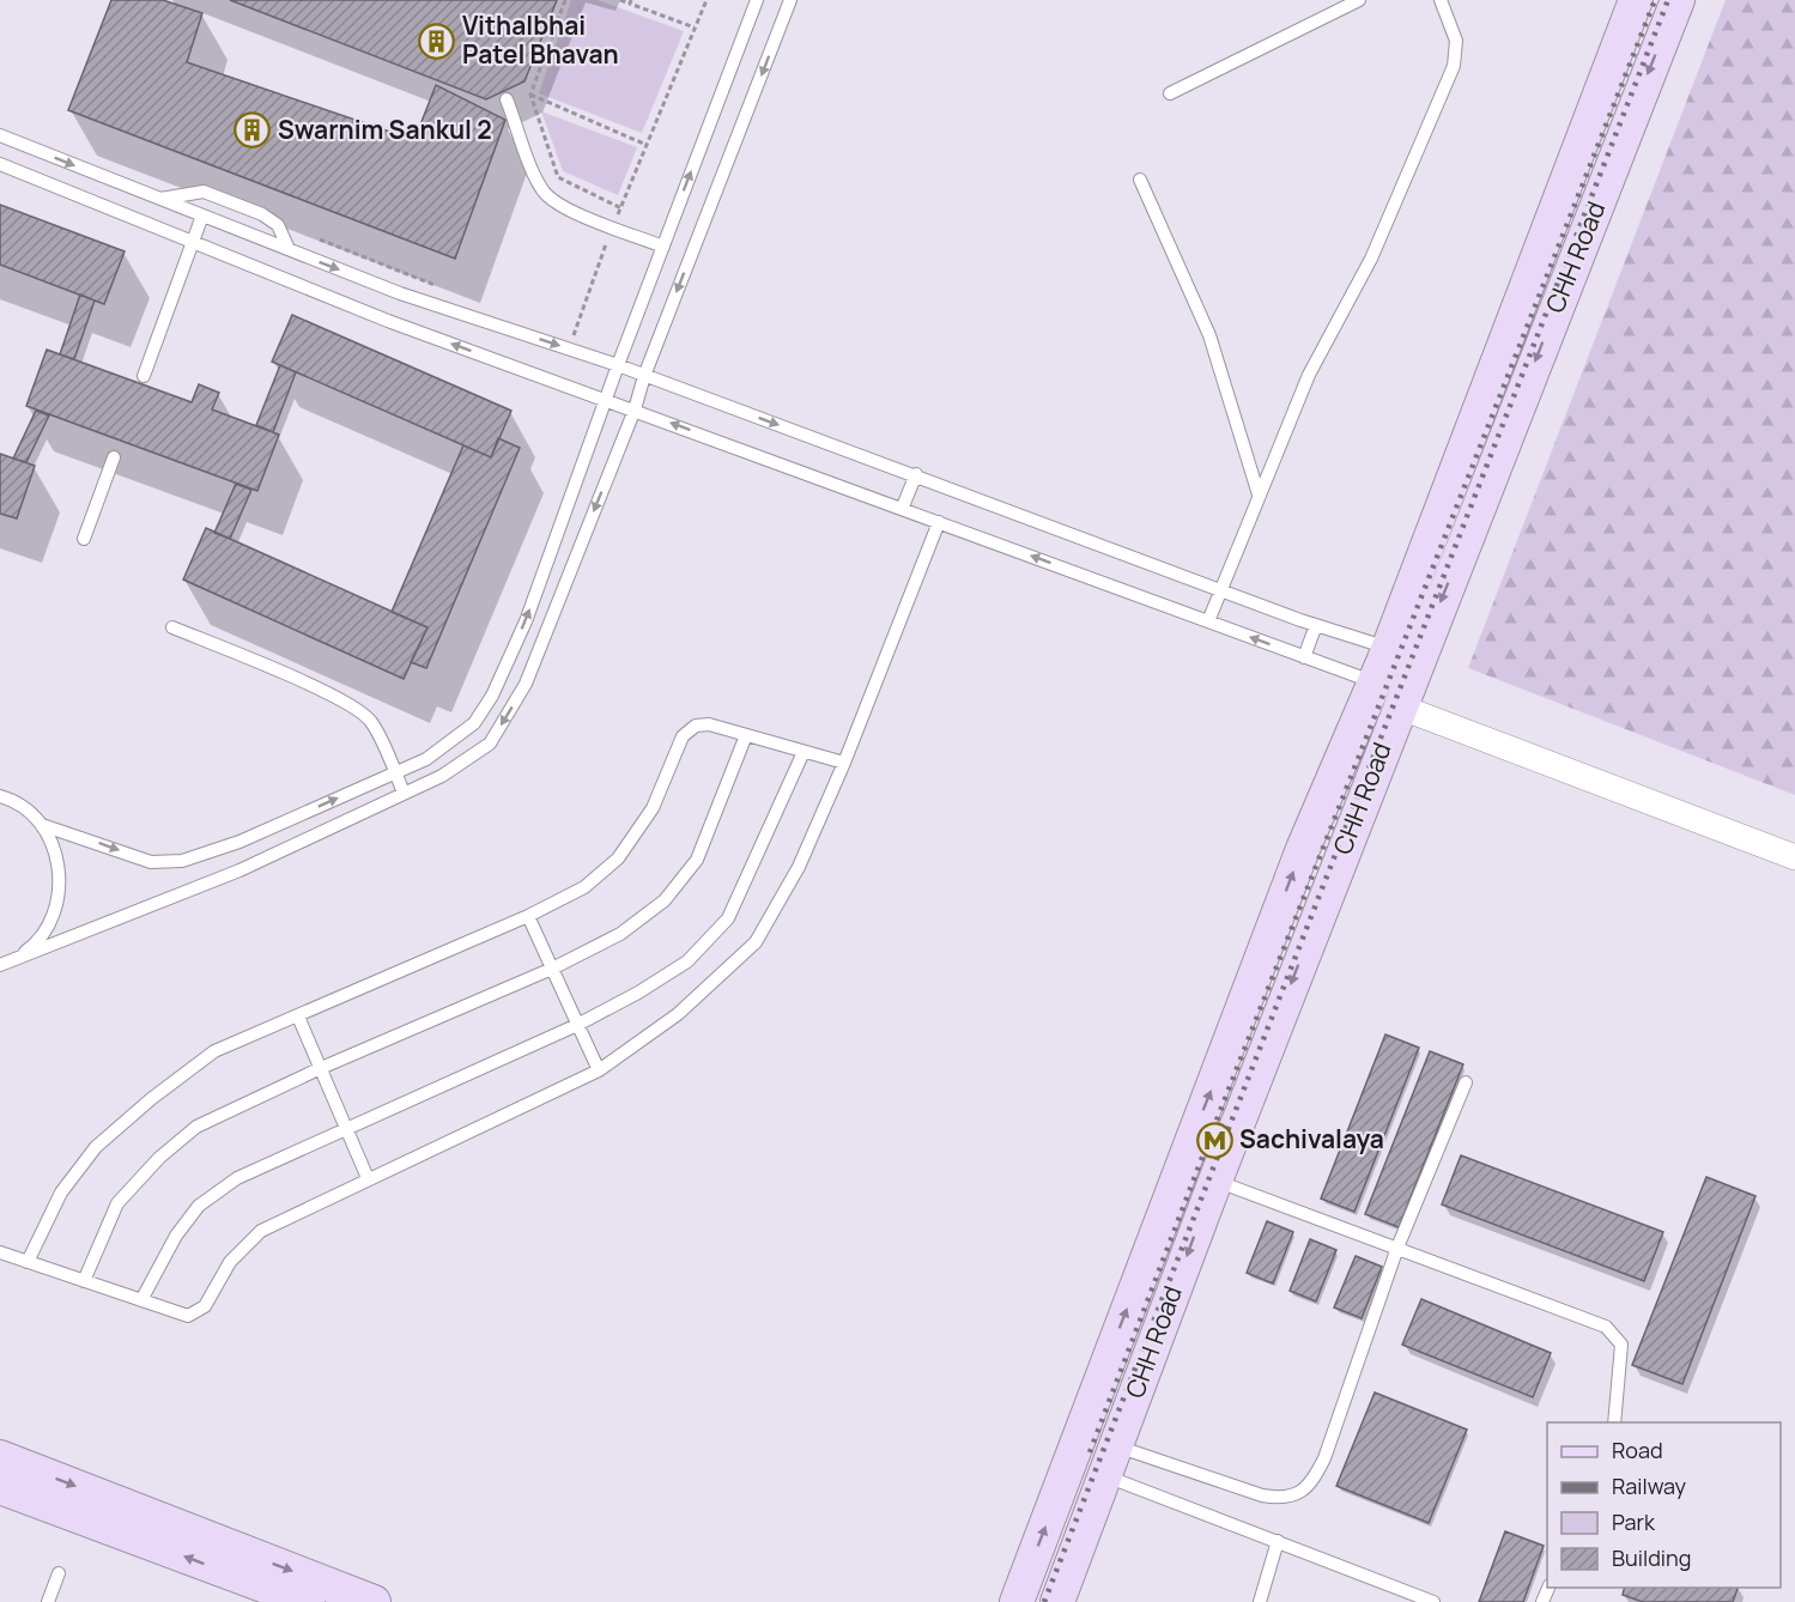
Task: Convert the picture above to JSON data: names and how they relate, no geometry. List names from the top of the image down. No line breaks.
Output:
{"streets":{"street":["CHH Road"]},"places":{"building":["Vithalbhai Patel Bhavan","Swarnim Sankul 2"],"metro station":["Sachivalaya"]},"legend":["Road","Railway","Park","Building"]}
